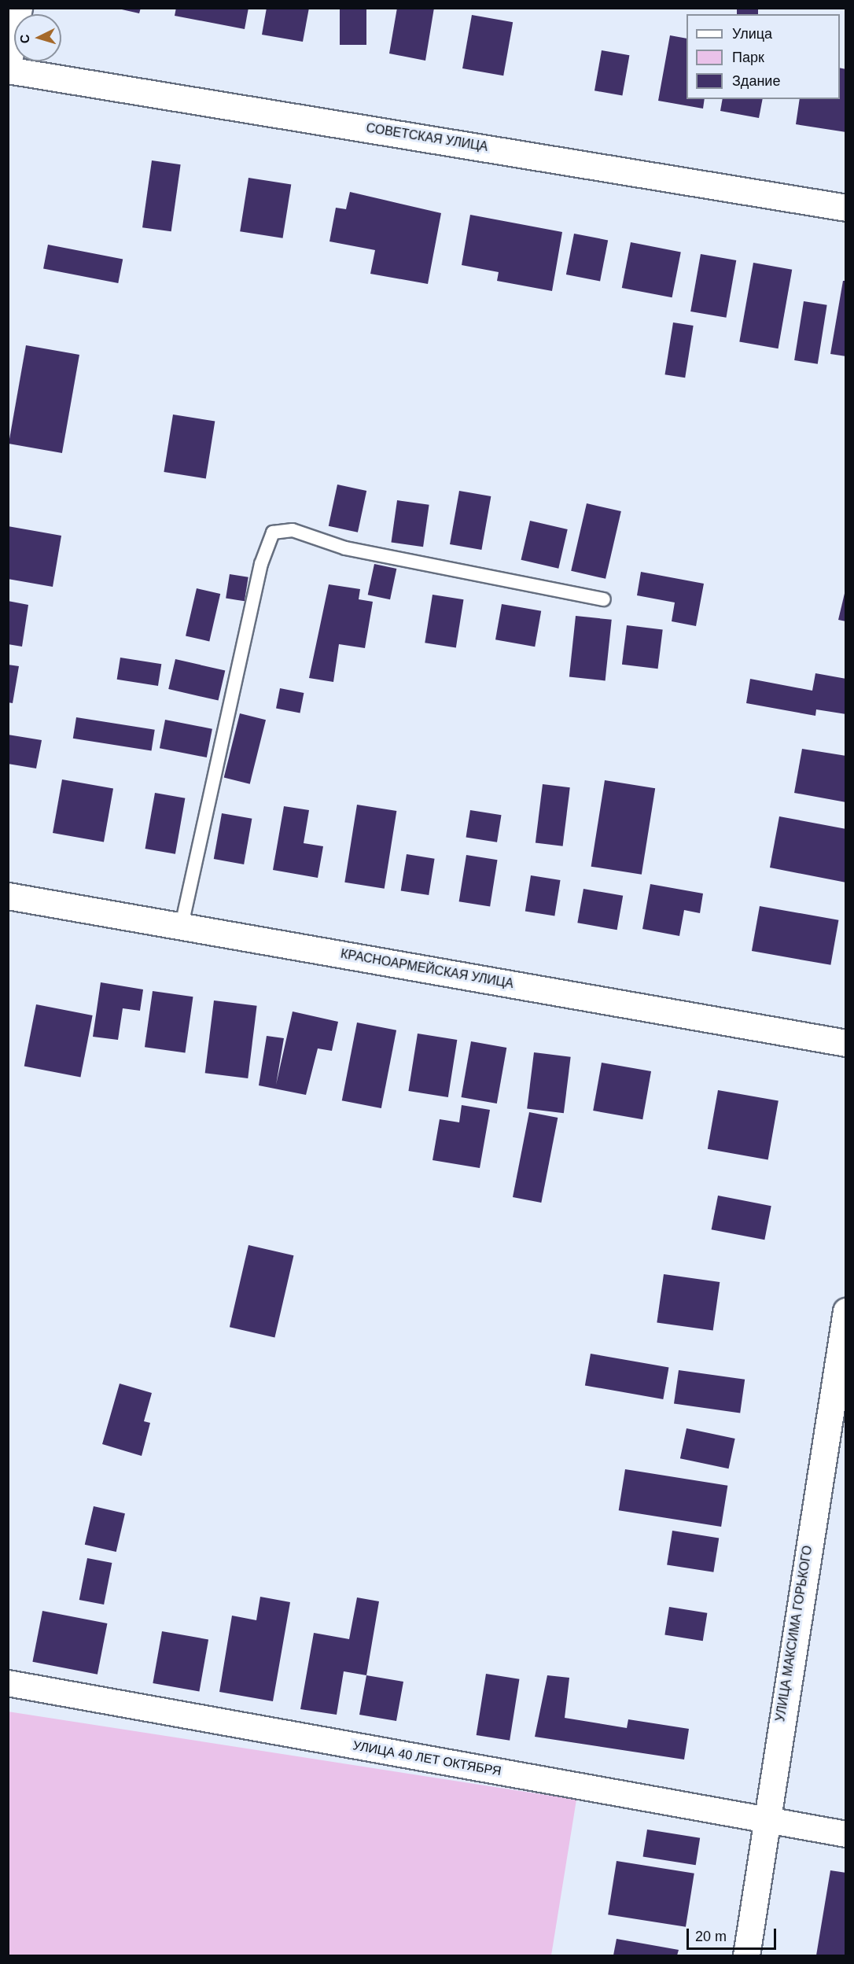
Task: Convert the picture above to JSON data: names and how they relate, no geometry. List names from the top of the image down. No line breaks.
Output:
{"streets":{"street":["СОВЕТСКАЯ УЛИЦА","КРАСНОАРМЕЙСКАЯ УЛИЦА","УЛИЦА МАКСИМА ГОРЬКОГО","УЛИЦА 40 ЛЕТ ОКТЯБРЯ"]},"crossings":[["УЛИЦА МАКСИМА ГОРЬКОГО","УЛИЦА 40 ЛЕТ ОКТЯБРЯ"]],"legend":["Улица","Парк","Здание"],"scale_bar":"20 m","north":"left"}
